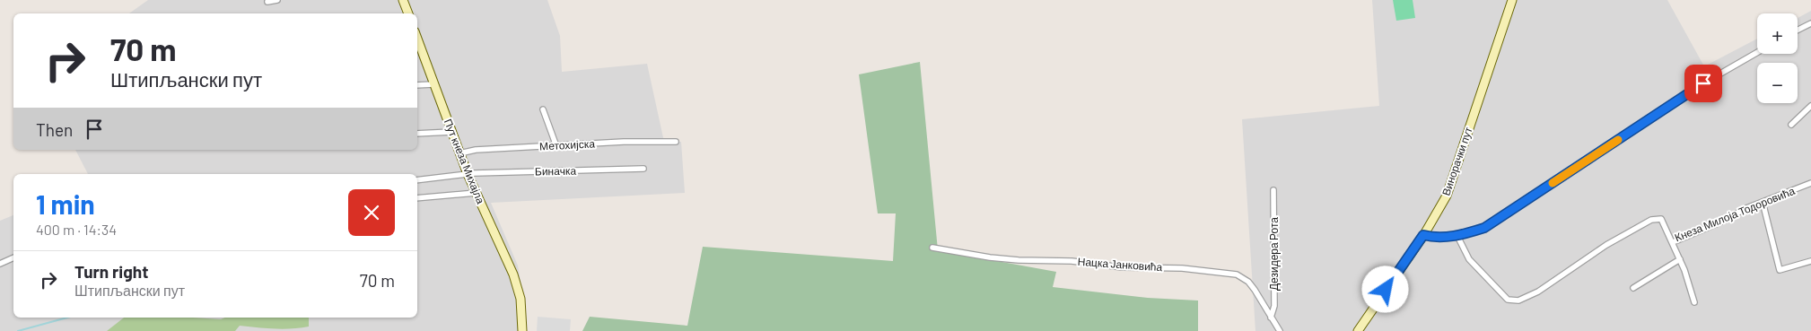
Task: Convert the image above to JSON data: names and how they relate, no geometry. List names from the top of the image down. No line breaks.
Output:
{"streets":{"street":["Метохијска","Пут кнеза Михајла","Винорачки пут","Биначка","Кнеза Милоја Тодоровића","Дезидера Рота","Нацка Јанковића"]},"crossings":[["Метохијска","Пут кнеза Михајла"],["Пут кнеза Михајла","Биначка"],["Дезидера Рота","Нацка Јанковића"]],"page":{"map_buttons":["+","−"],"turn":["70 m","Штипљански пут"],"then":"Then","heading":["1 min","400 m · 14:34"],"list":[{"name":"Turn right","note":"Штипљански пут","value":"70 m"}]}}
